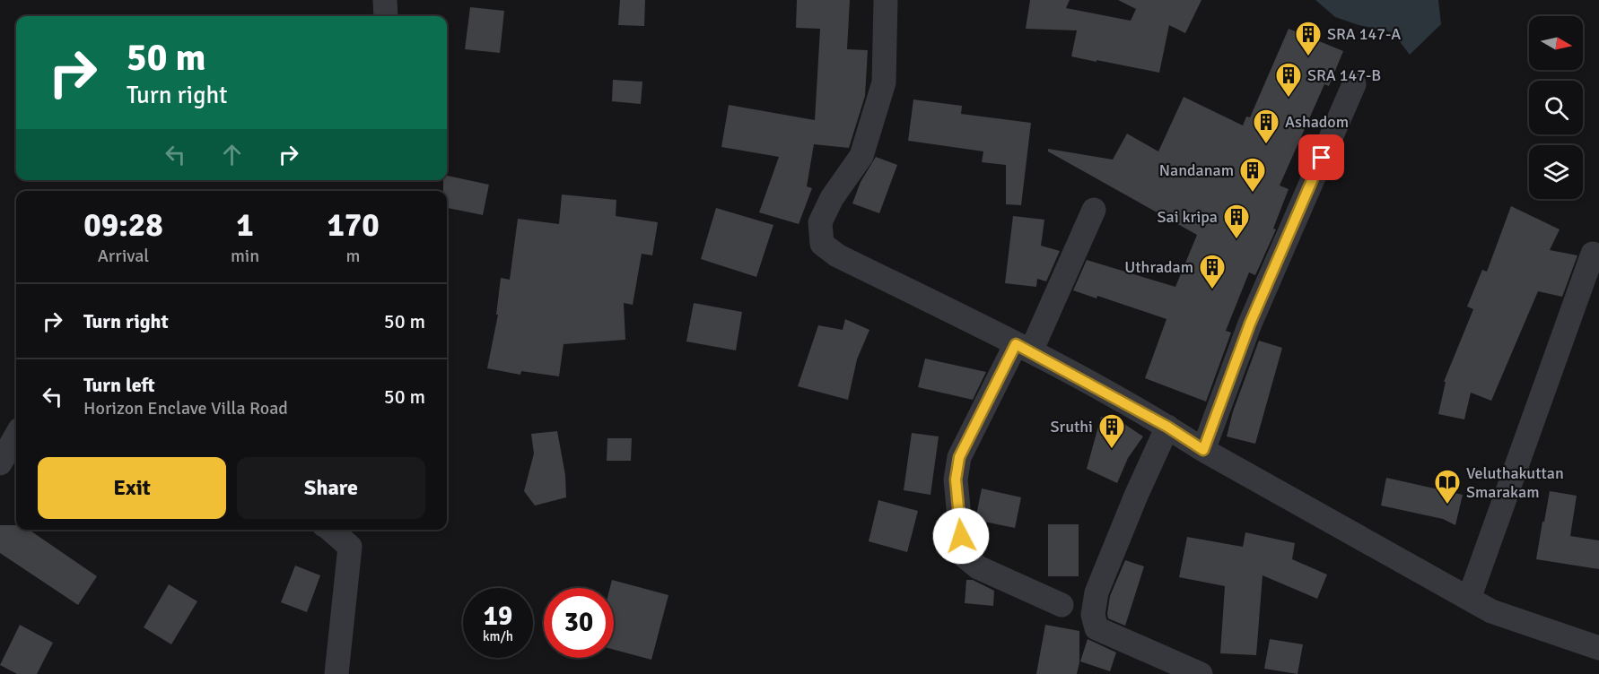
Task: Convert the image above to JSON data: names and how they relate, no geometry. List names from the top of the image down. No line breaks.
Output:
{"places":{"building":["SRA 147-A","SRA 147-B","Ashadom","Nandanam","Sai kripa","Uthradam","Sruthi"],"library":["Veluthakuttan Smarakam"]},"north":"right","page":{"turn":["50 m","Turn right"],"eta":["09:28","Arrival","1","min","170","m"],"list":[{"name":"Turn right","value":"50 m"},{"name":"Turn left","note":"Horizon Enclave Villa Road","value":"50 m"}],"buttons":["Exit","Share"],"speed":"19 km/h","limit":"30"}}
